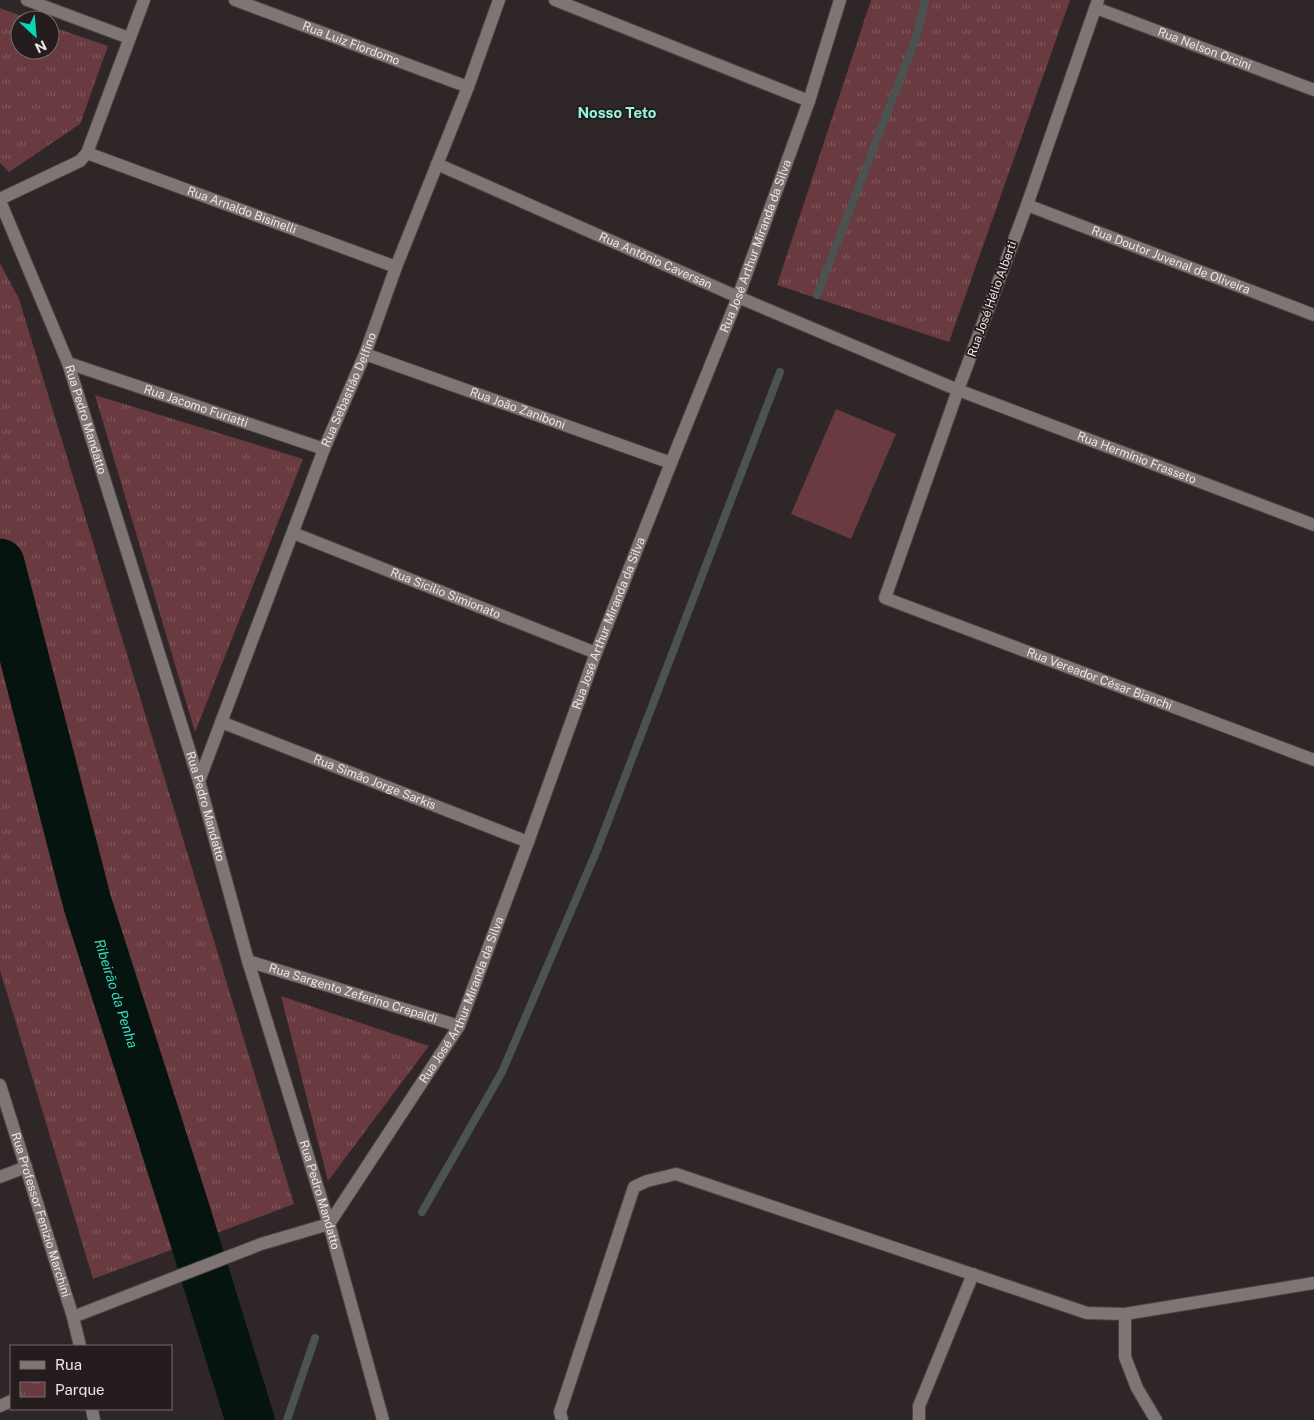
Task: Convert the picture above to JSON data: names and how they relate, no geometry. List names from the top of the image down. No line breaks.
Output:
{"streets":{"street":["Rua Luiz Fiordomo","Rua Nelson Orcini","Rua Arnaldo Bisinelli","Rua José Arthur Miranda da Silva","Rua Doutor Juvenal de Oliveira","Rua Antônio Caversan","Rua José Hélio Alberti","Rua Sebastião Delfino","Rua Jacomo Furiatti","Rua João Zaniboni","Rua Pedro Mandatto","Rua Hermínio Frasseto","Rua Sicilio Simionato","Rua Vereador César Bianchi","Rua Simão Jorge Sarkis","Rua Sargento Zeferino Crepaldi","Rua Professor Fenizio Marchini"]},"crossings":[["Rua Luiz Fiordomo","Rua Sebastião Delfino"],["Rua Nelson Orcini","Rua José Hélio Alberti"],["Rua Arnaldo Bisinelli","Rua Sebastião Delfino"],["Rua José Arthur Miranda da Silva","Rua Antônio Caversan"],["Rua José Arthur Miranda da Silva","Rua João Zaniboni"],["Rua José Arthur Miranda da Silva","Rua Pedro Mandatto"],["Rua José Arthur Miranda da Silva","Rua Sicilio Simionato"],["Rua José Arthur Miranda da Silva","Rua Simão Jorge Sarkis"],["Rua José Arthur Miranda da Silva","Rua Sargento Zeferino Crepaldi"],["Rua Doutor Juvenal de Oliveira","Rua José Hélio Alberti"],["Rua Antônio Caversan","Rua José Hélio Alberti"],["Rua Antônio Caversan","Rua Sebastião Delfino"],["Rua Antônio Caversan","Rua Hermínio Frasseto"],["Rua José Hélio Alberti","Rua Hermínio Frasseto"],["Rua José Hélio Alberti","Rua Vereador César Bianchi"],["Rua Sebastião Delfino","Rua Jacomo Furiatti"],["Rua Sebastião Delfino","Rua João Zaniboni"],["Rua Sebastião Delfino","Rua Pedro Mandatto"],["Rua Sebastião Delfino","Rua Sicilio Simionato"],["Rua Sebastião Delfino","Rua Simão Jorge Sarkis"],["Rua Jacomo Furiatti","Rua Pedro Mandatto"],["Rua Pedro Mandatto","Rua Sargento Zeferino Crepaldi"]],"districts":["Nosso Teto"],"water":["Ribeirão da Penha"],"legend":["Rua","Parque"],"north":"bottom right"}
